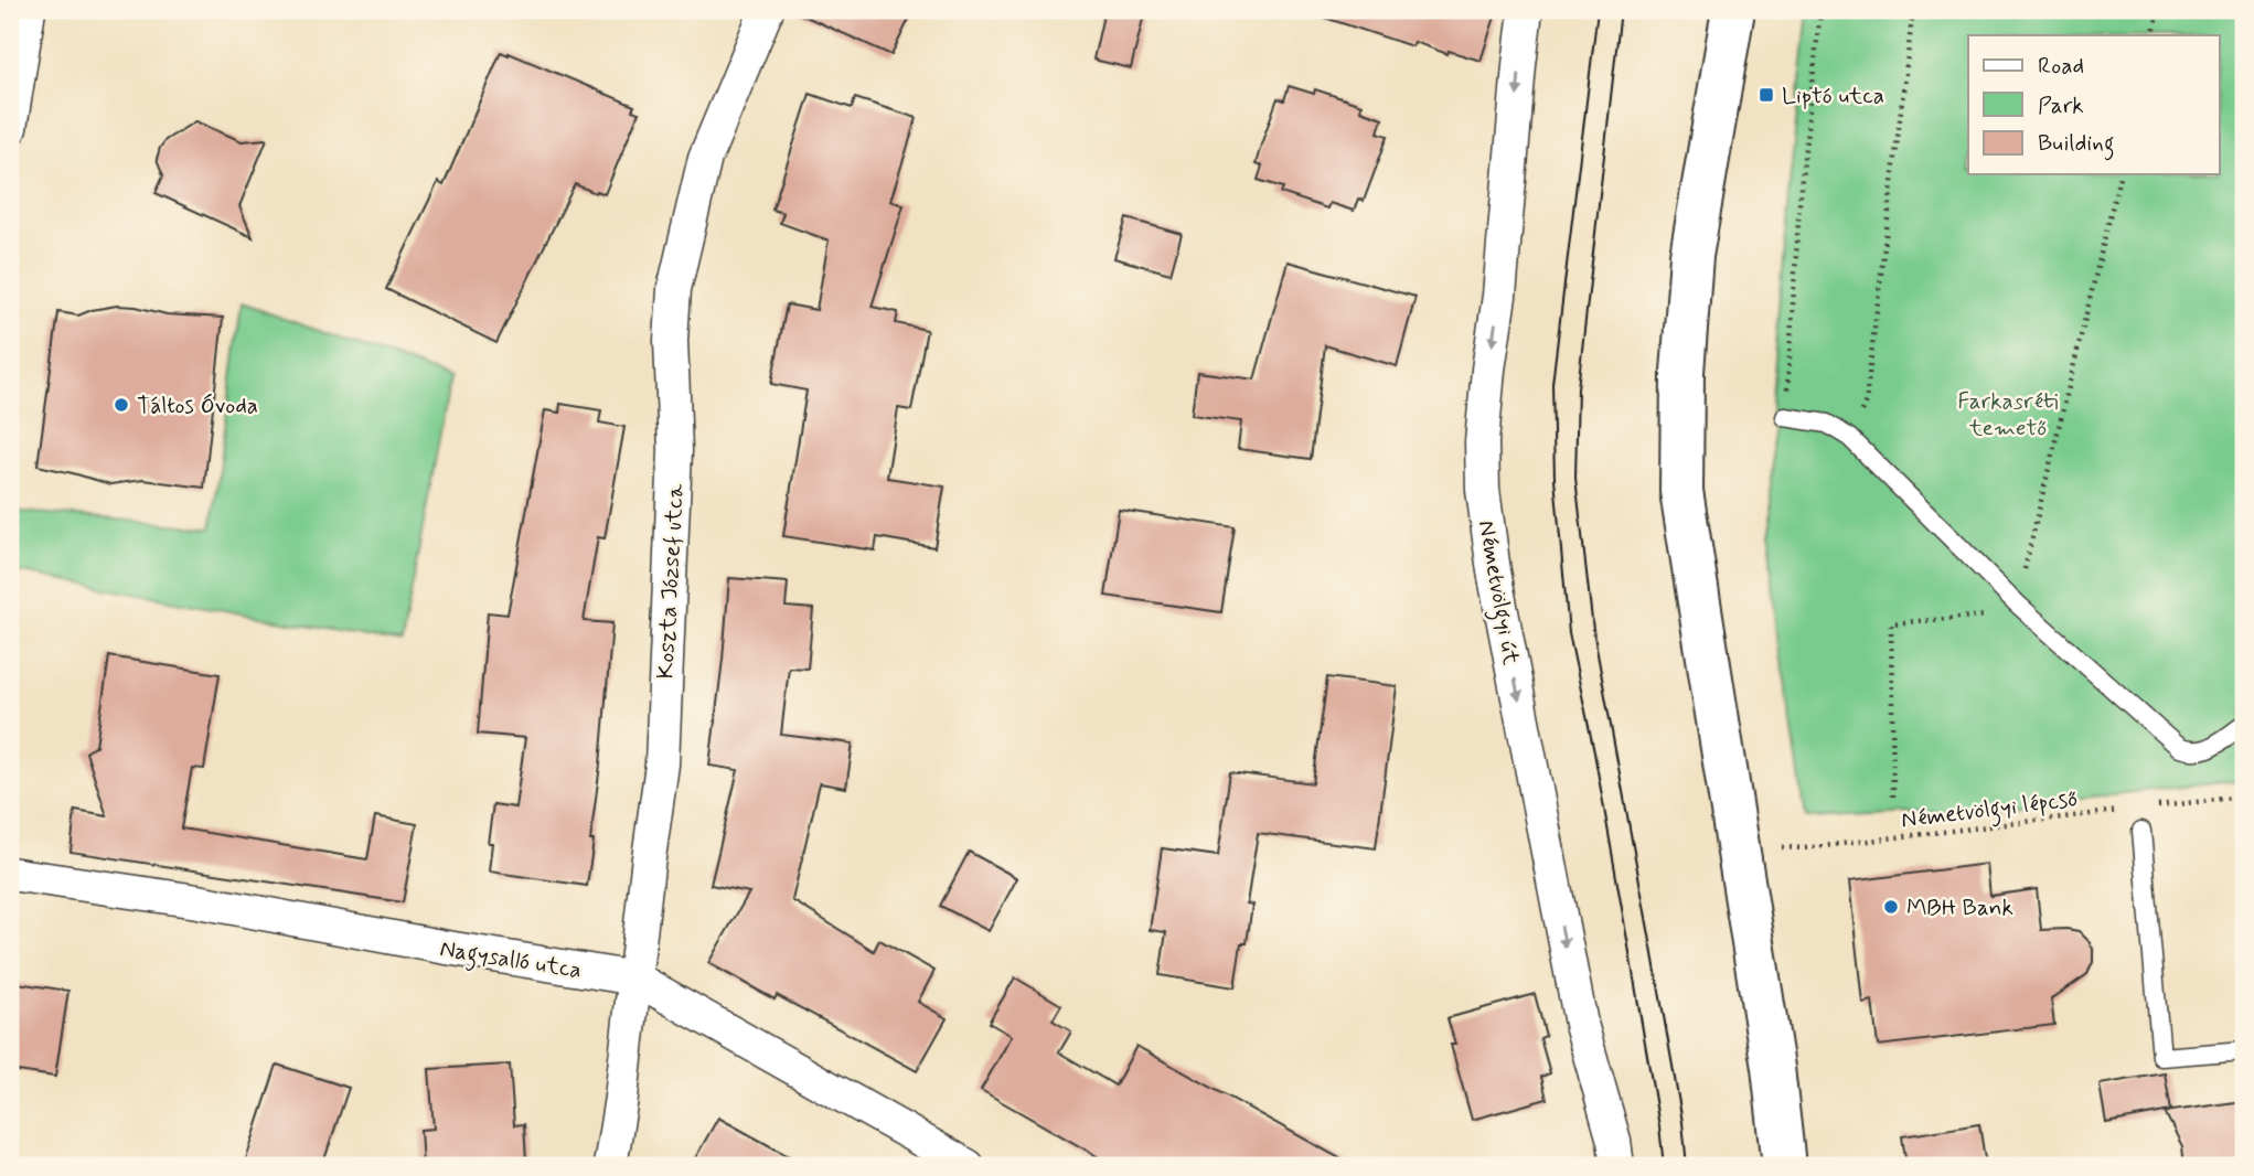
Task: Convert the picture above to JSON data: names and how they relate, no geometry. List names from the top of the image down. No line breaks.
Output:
{"streets":{"street":["Koszta József utca","Németvölgyi út","Nagysalló utca"],"path":["Németvölgyi lépcső"]},"crossings":[["Koszta József utca","Nagysalló utca"]],"parks":["Farkasréti temető"],"places":{"transit":["Liptó utca"],"other":["Táltos Óvoda","MBH Bank"]},"legend":["Road","Park","Building"]}
